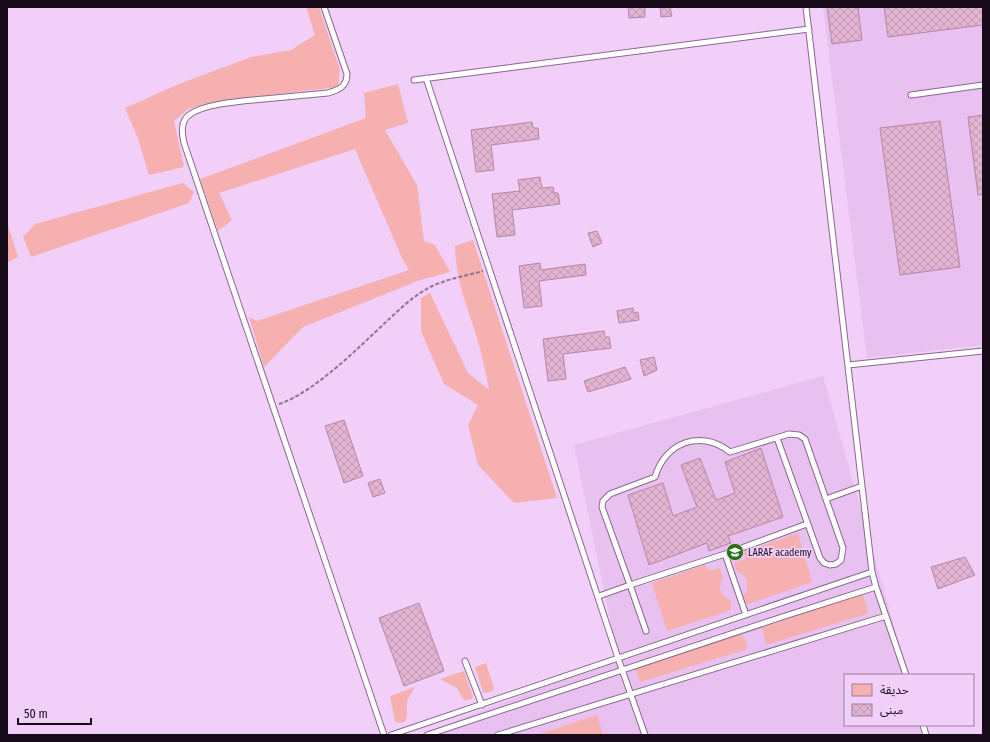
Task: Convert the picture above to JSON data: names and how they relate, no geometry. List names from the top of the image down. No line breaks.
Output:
{"places":{"school or university":["LARAF academy"]},"legend":["حديقة","مبنى"],"scale_bar":"50 m"}
